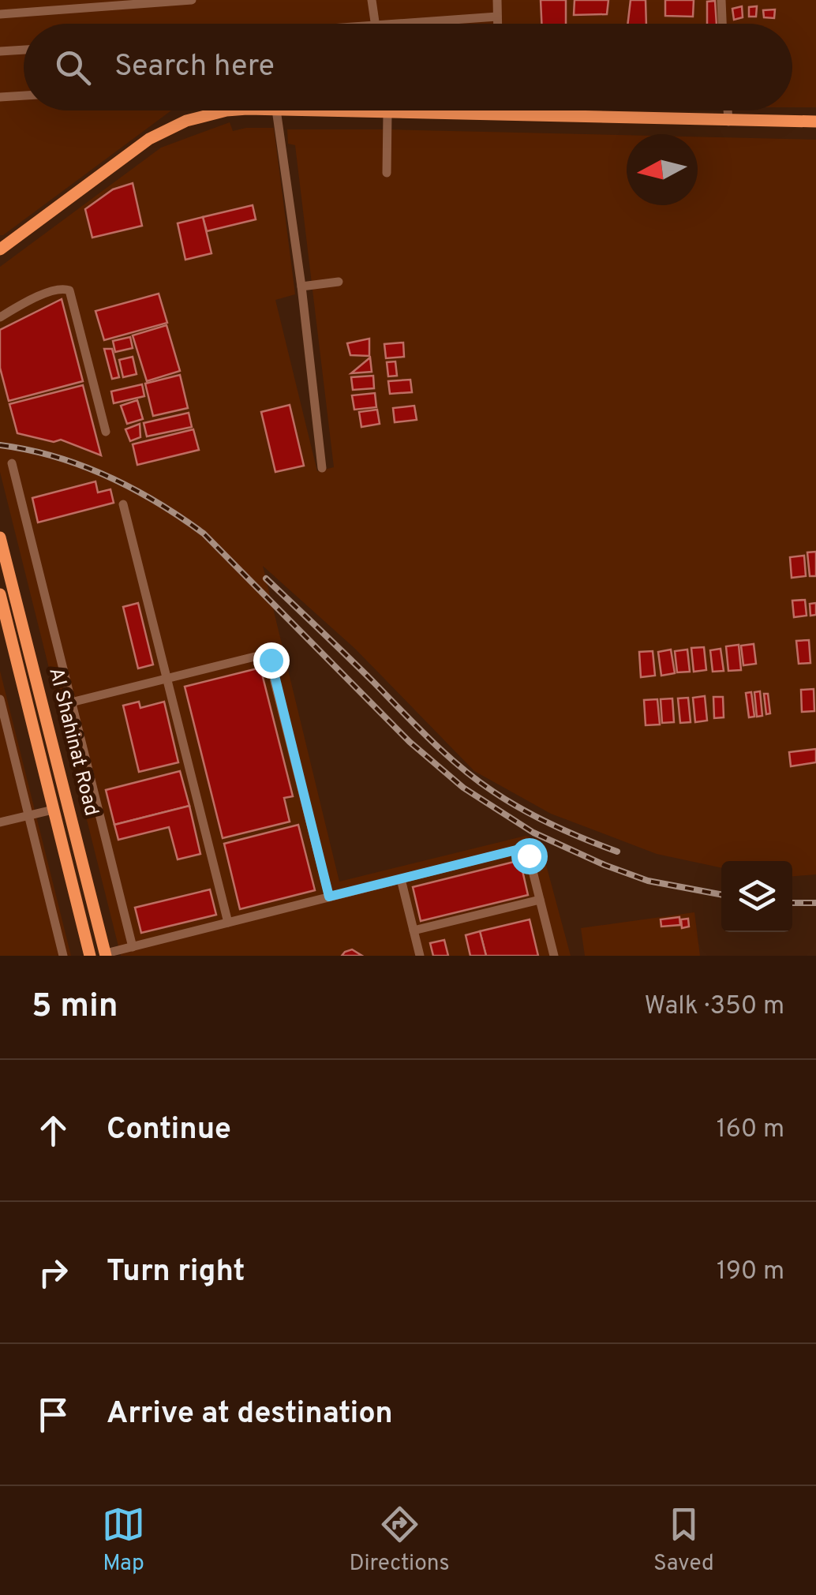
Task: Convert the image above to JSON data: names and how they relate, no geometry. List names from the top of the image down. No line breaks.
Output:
{"streets":{"main road":["Al Shahinat Road"]},"north":"left","page":{"search":"Search here","heading":["5 min","Walk · 350 m"],"list":[["Continue","160 m"],["Turn right","190 m"],"Arrive at destination"],"nav":["Map","Directions","Saved"]}}
